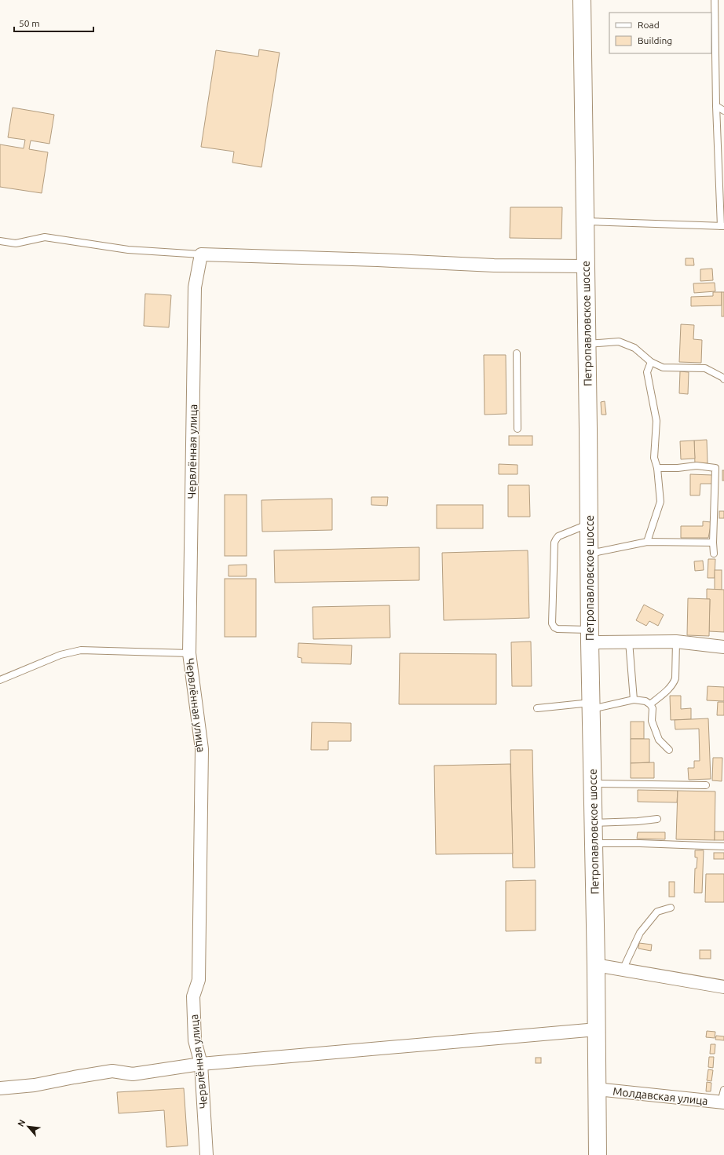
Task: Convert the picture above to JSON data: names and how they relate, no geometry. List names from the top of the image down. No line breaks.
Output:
{"streets":{"main road":["Петропавловское шоссе"],"street":["Червлённая улица","Молдавская улица"]},"crossings":[["Петропавловское шоссе","Молдавская улица"]],"legend":["Road","Building"],"scale_bar":"50 m","north":"top left"}
